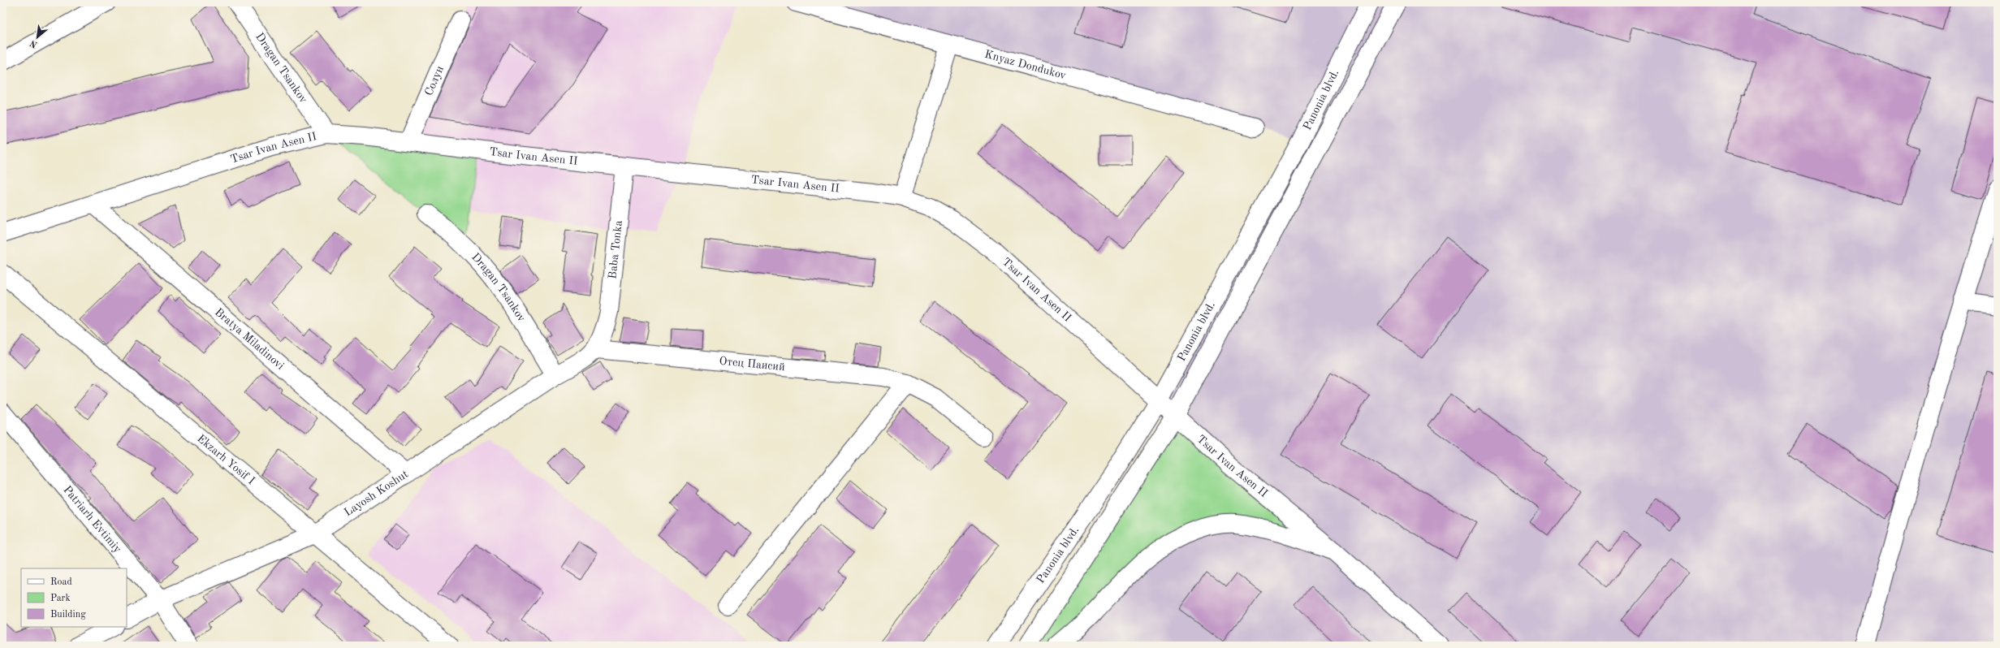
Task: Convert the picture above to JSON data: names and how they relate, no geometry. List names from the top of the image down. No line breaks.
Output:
{"streets":{"street":["Knyaz Dondukov","Dragan Tsankov","Солун","Panonia blvd.","Tsar Ivan Asen II","Baba Tonka","Bratya Miladinovi","Отец Паисий","Ekzarh Yosif I","Layosh Koshut","Patriarh Evtimiy"]},"crossings":[["Dragan Tsankov","Tsar Ivan Asen II"],["Dragan Tsankov","Layosh Koshut"],["Солун","Tsar Ivan Asen II"],["Panonia blvd.","Tsar Ivan Asen II"],["Tsar Ivan Asen II","Baba Tonka"],["Tsar Ivan Asen II","Bratya Miladinovi"],["Baba Tonka","Layosh Koshut"],["Bratya Miladinovi","Layosh Koshut"],["Отец Паисий","Layosh Koshut"],["Ekzarh Yosif I","Layosh Koshut"],["Layosh Koshut","Patriarh Evtimiy"]],"legend":["Road","Park","Building"],"north":"bottom left"}
